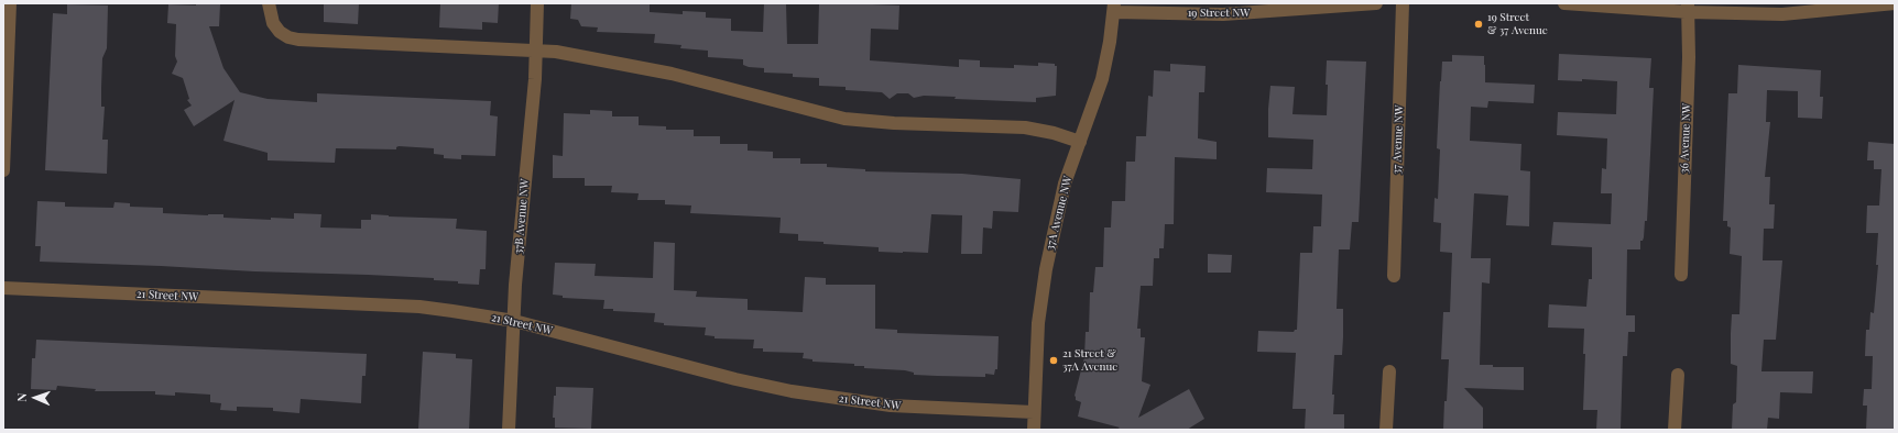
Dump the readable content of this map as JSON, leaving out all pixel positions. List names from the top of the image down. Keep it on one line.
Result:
{"streets":{"street":["19 Street NW","36 Avenue NW","37 Avenue NW","37A Avenue NW","37B Avenue NW","21 Street NW"]},"crossings":[["19 Street NW","37A Avenue NW"],["37A Avenue NW","21 Street NW"],["37B Avenue NW","21 Street NW"]],"places":["19 Street & 37 Avenue","21 Street & 37A Avenue"],"north":"left"}
